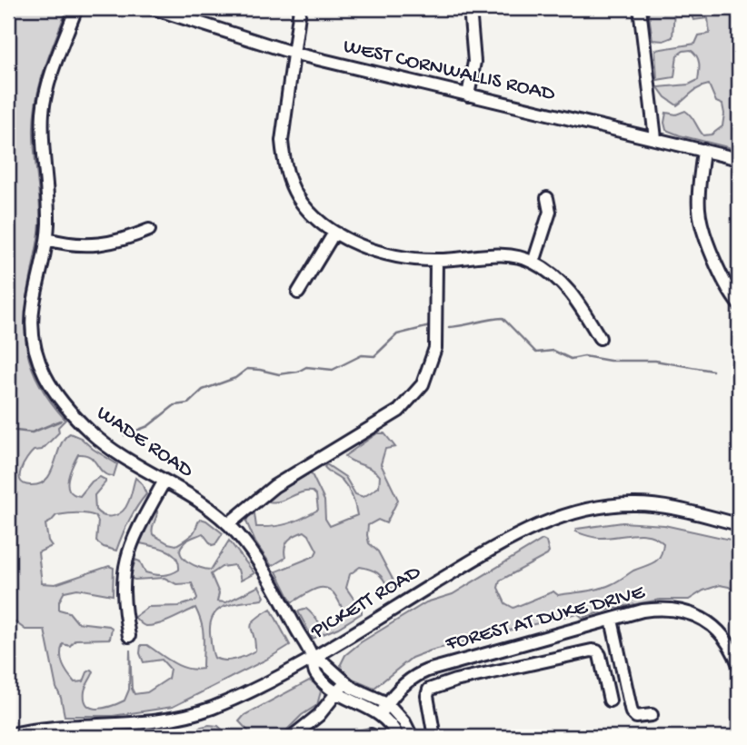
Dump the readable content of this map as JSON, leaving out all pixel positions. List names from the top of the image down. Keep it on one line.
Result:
{"streets":{"street":["WEST CORNWALLIS ROAD","WADE ROAD","PICKETT ROAD","FOREST AT DUKE DRIVE"]},"crossings":[["WADE ROAD","PICKETT ROAD"]]}
